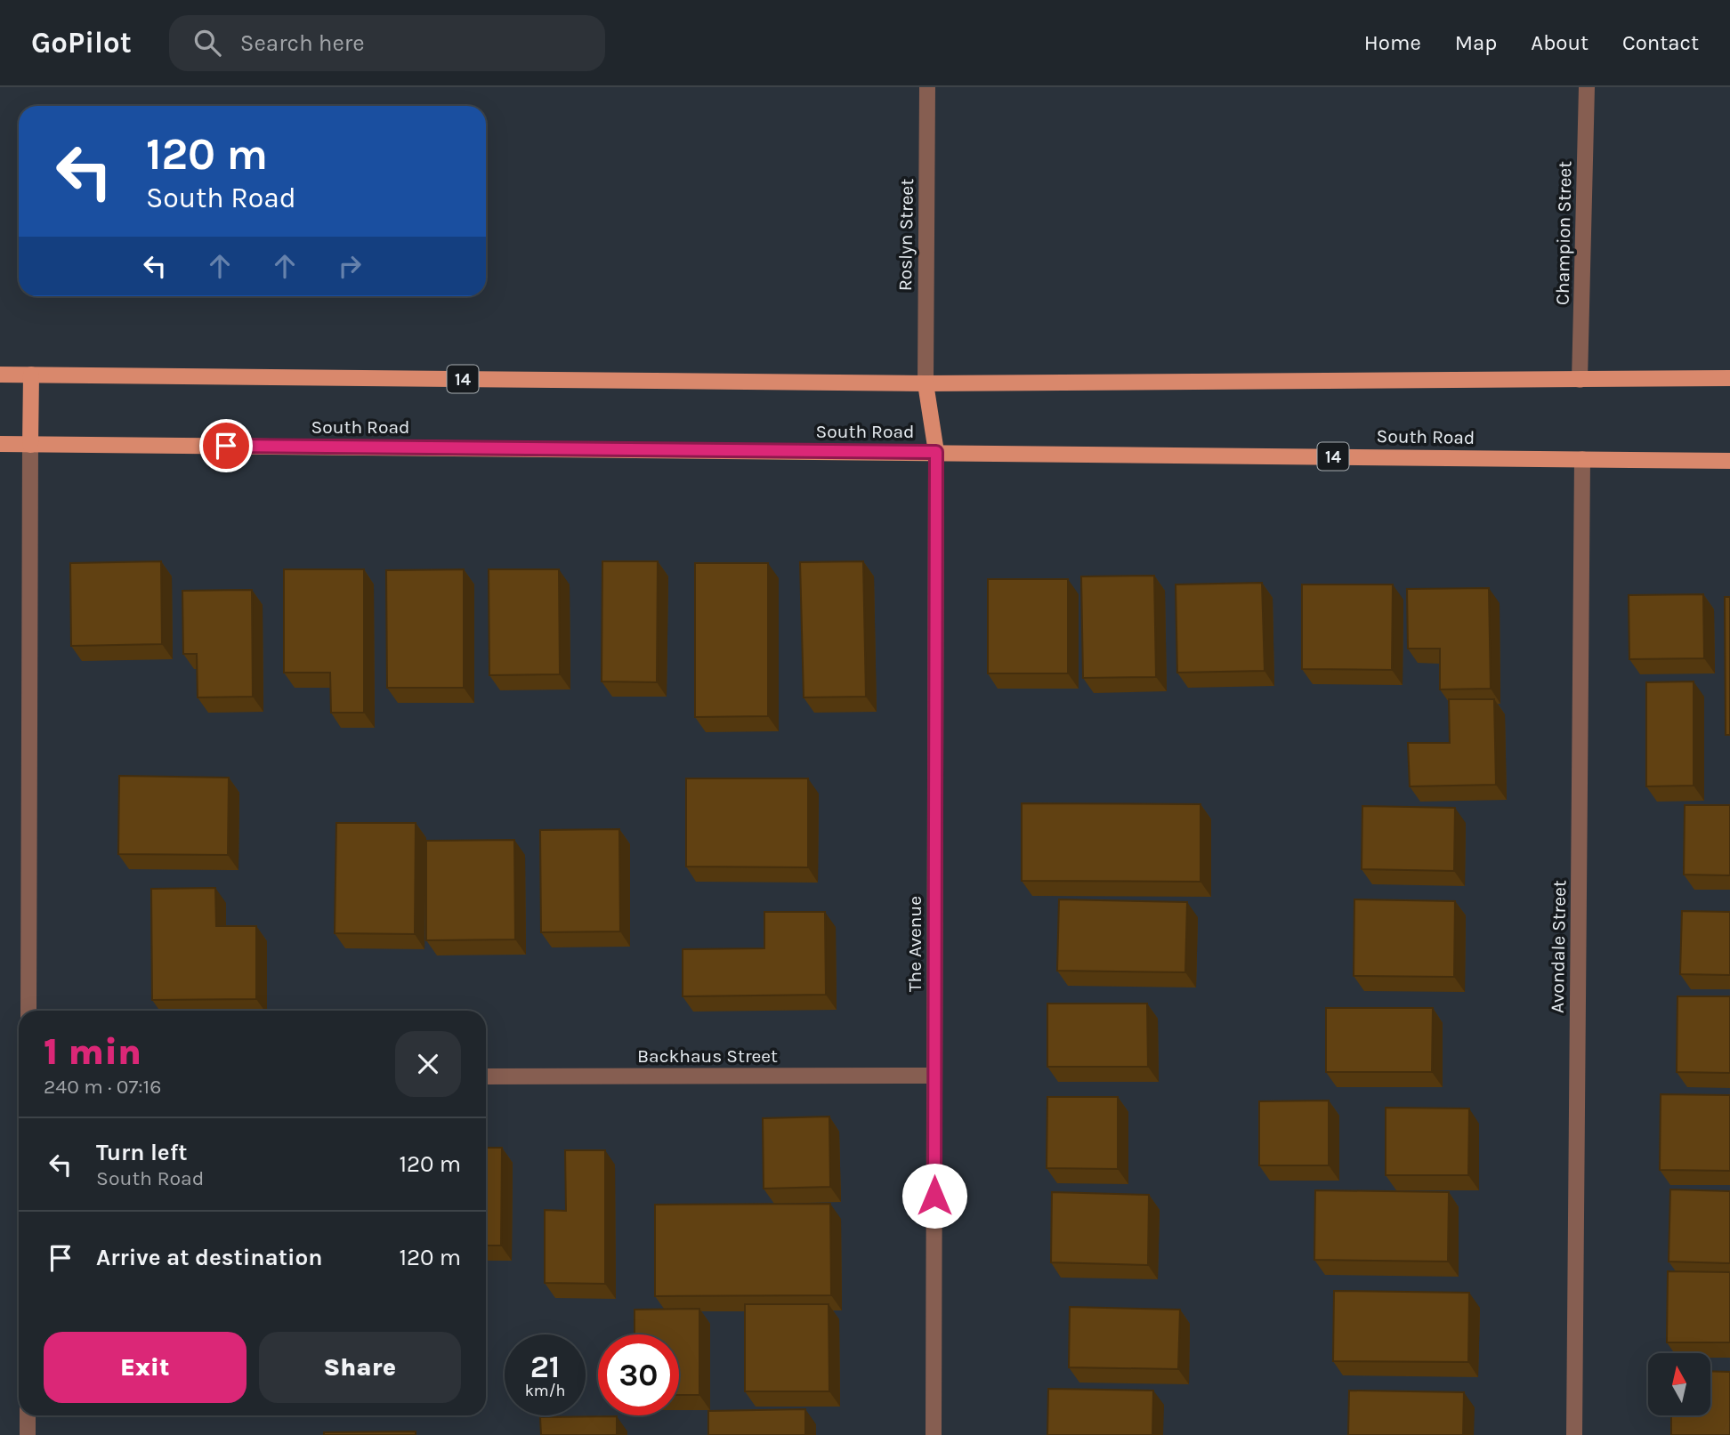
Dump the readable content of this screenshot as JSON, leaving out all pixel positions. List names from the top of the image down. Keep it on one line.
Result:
{"streets":{"main road":["14","South Road"],"street":["Champion Street","Roslyn Street","The Avenue","Avondale Street","Backhaus Street"]},"crossings":[["Champion Street","14"],["Roslyn Street","14"],["South Road","The Avenue"],["South Road","Avondale Street"],["The Avenue","Backhaus Street"]],"north":"top","page":{"header":"GoPilot","search":"Search here","nav":["Home","Map","About","Contact"],"turn":["120 m","South Road"],"heading":["1 min","240 m · 07:16"],"list":[{"name":"Turn left","note":"South Road","value":"120 m"},{"name":"Arrive at destination","value":"120 m"}],"buttons":["Exit","Share"],"speed":"21 km/h","limit":"30"}}
